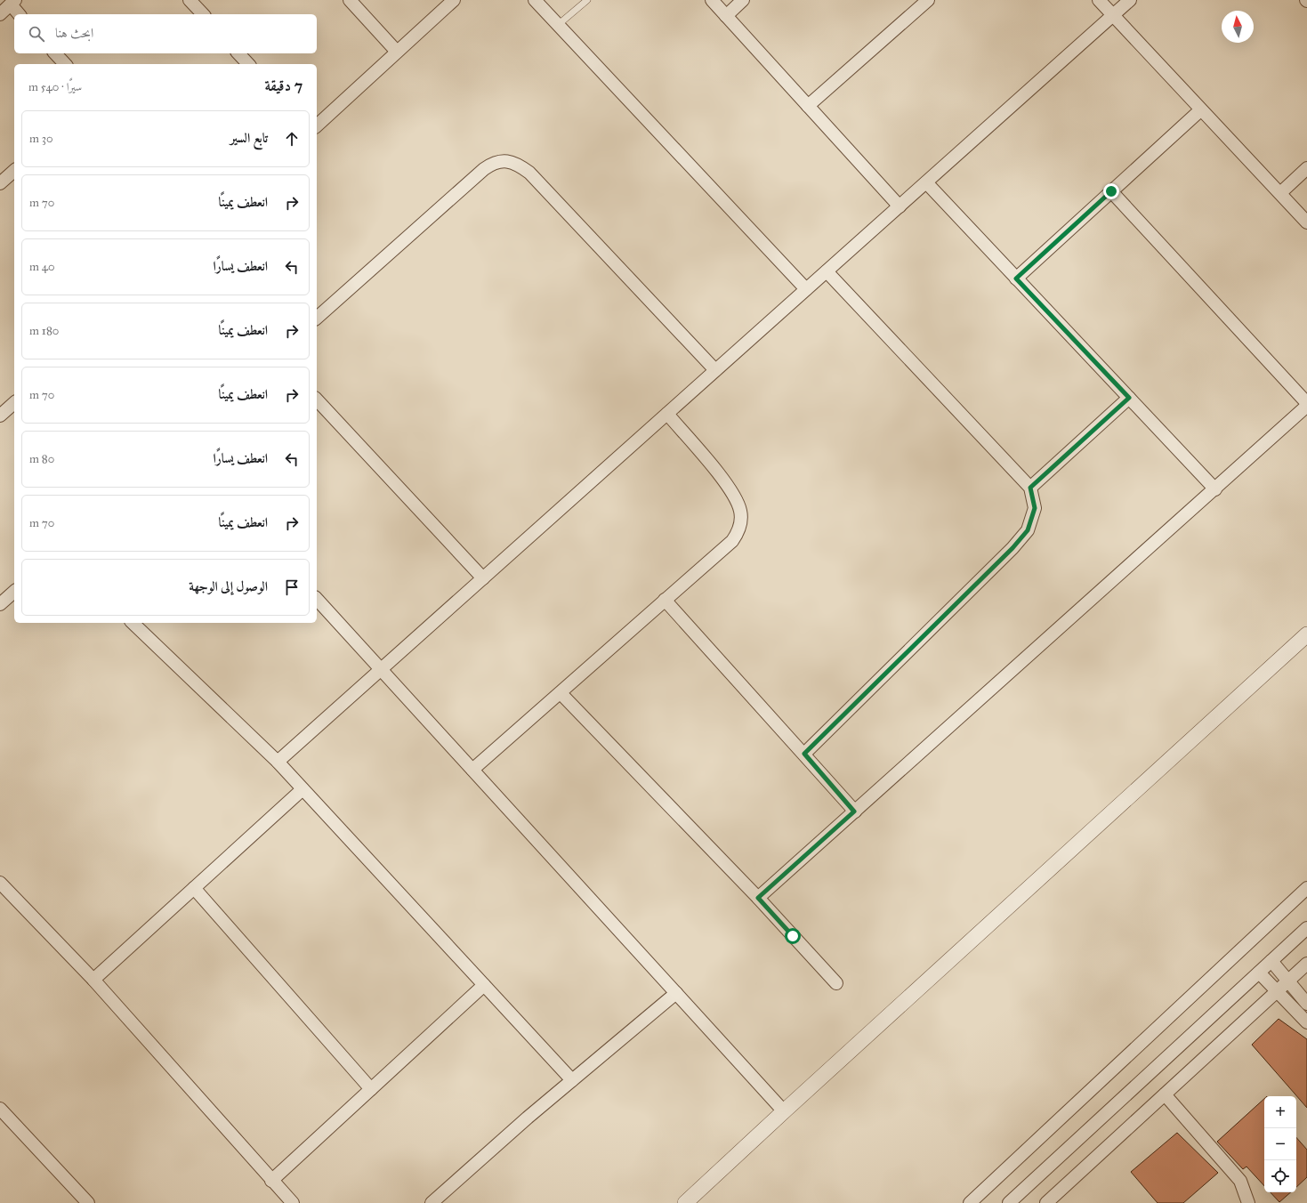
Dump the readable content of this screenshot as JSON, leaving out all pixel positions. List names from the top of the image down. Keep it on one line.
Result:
{"north":"top","page":{"search":"ابحث هنا","heading":["7 دقيقة","سيرًا · 540 m"],"list":[["تابع السير","30 m"],["انعطف يمينًا","70 m"],["انعطف يسارًا","40 m"],["انعطف يمينًا","180 m"],["انعطف يمينًا","70 m"],["انعطف يسارًا","80 m"],["انعطف يمينًا","70 m"],"الوصول إلى الوجهة"],"map_buttons":["+","−"]}}
